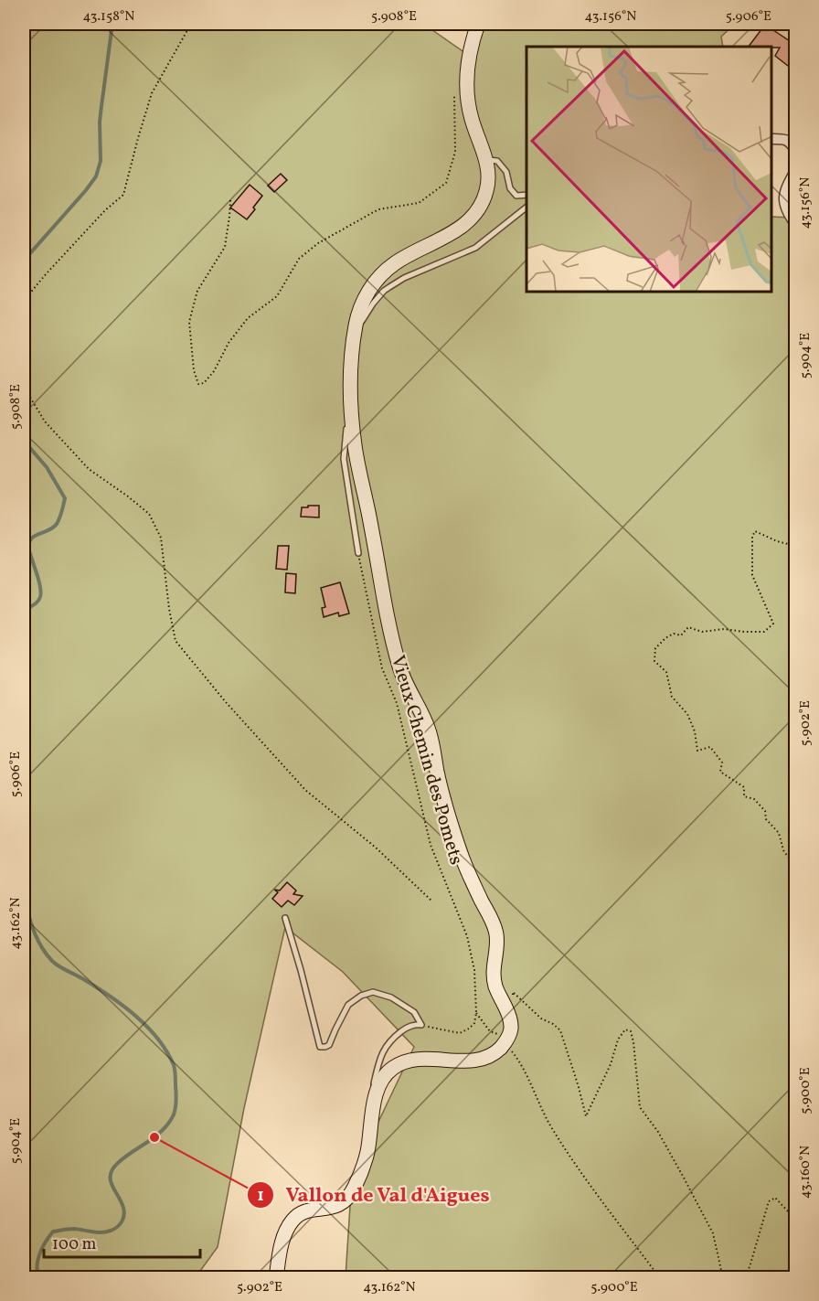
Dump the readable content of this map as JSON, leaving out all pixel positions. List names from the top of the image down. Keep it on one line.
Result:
{"streets":{"path":["Vieux Chemin des Pomets"]},"places":["Vallon de Val d'Aigues"],"scale_bar":"100 m","coordinates":["43.158°N","5.908°E","43.156°N","5.906°E","5.904°E","5.902°E","43.162°N","5.900°E","43.160°N"]}
